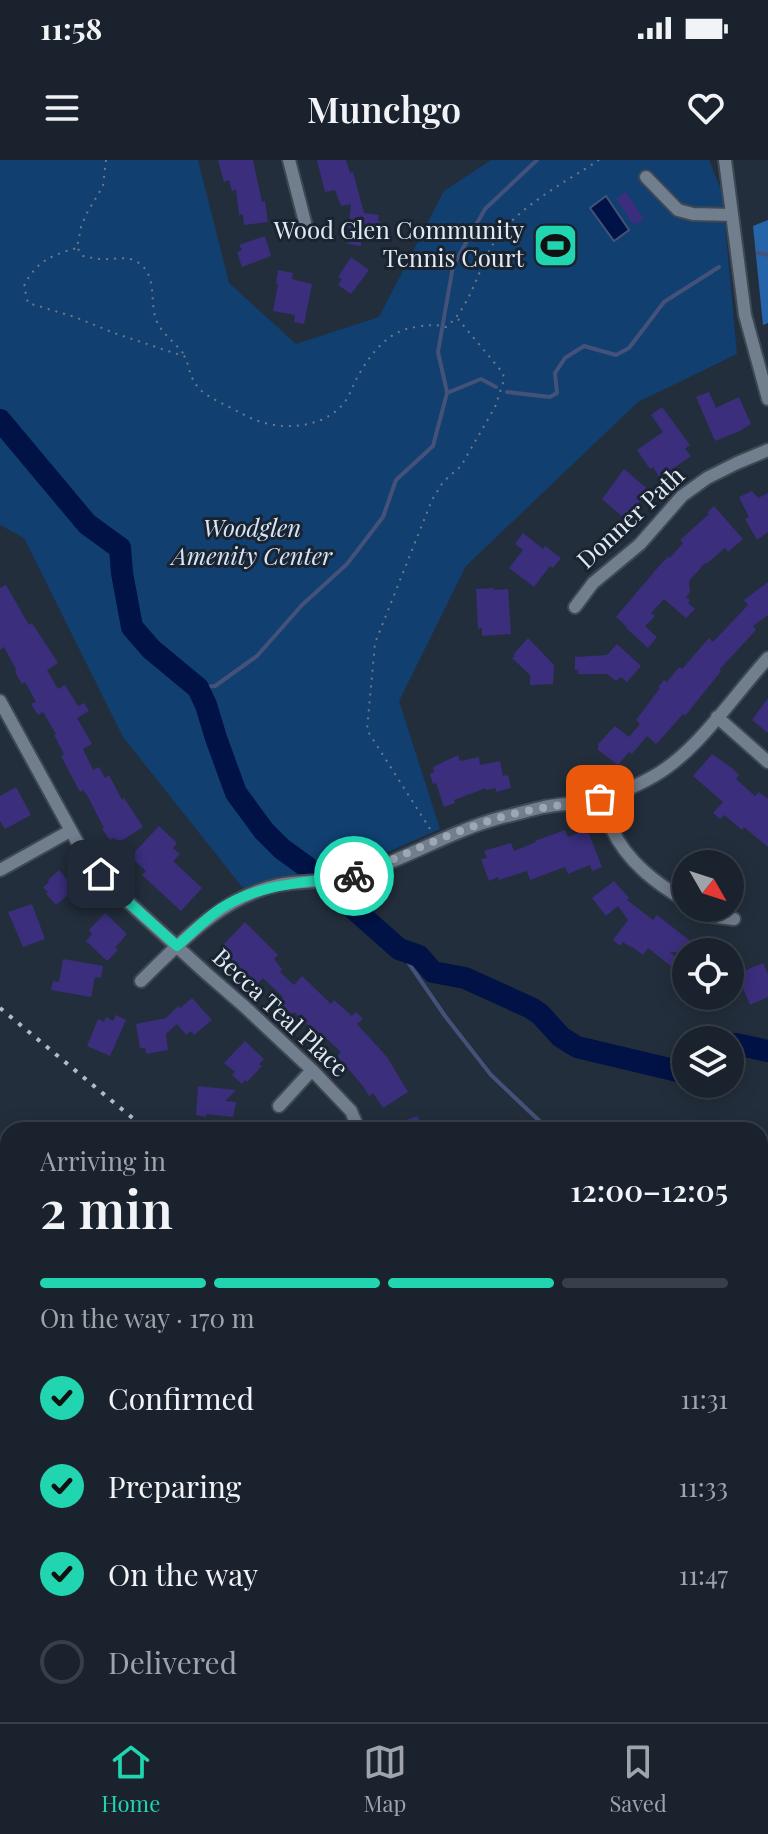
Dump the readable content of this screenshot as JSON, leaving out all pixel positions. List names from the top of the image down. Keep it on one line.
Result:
{"streets":{"street":["Donner Path","Becca Teal Place"]},"parks":["Woodglen Amenity Center"],"places":{"sports":["Wood Glen Community Tennis Court"]},"north":"bottom right","page":{"status":"11:58","header":"Munchgo","heading":["2 min","Arriving in","12:00–12:05"],"bar":"On the way · 170 m","list":[["Confirmed","11:31"],["Preparing","11:33"],["On the way","11:47"],"Delivered"],"tabs":["Home","Map","Saved"]}}
